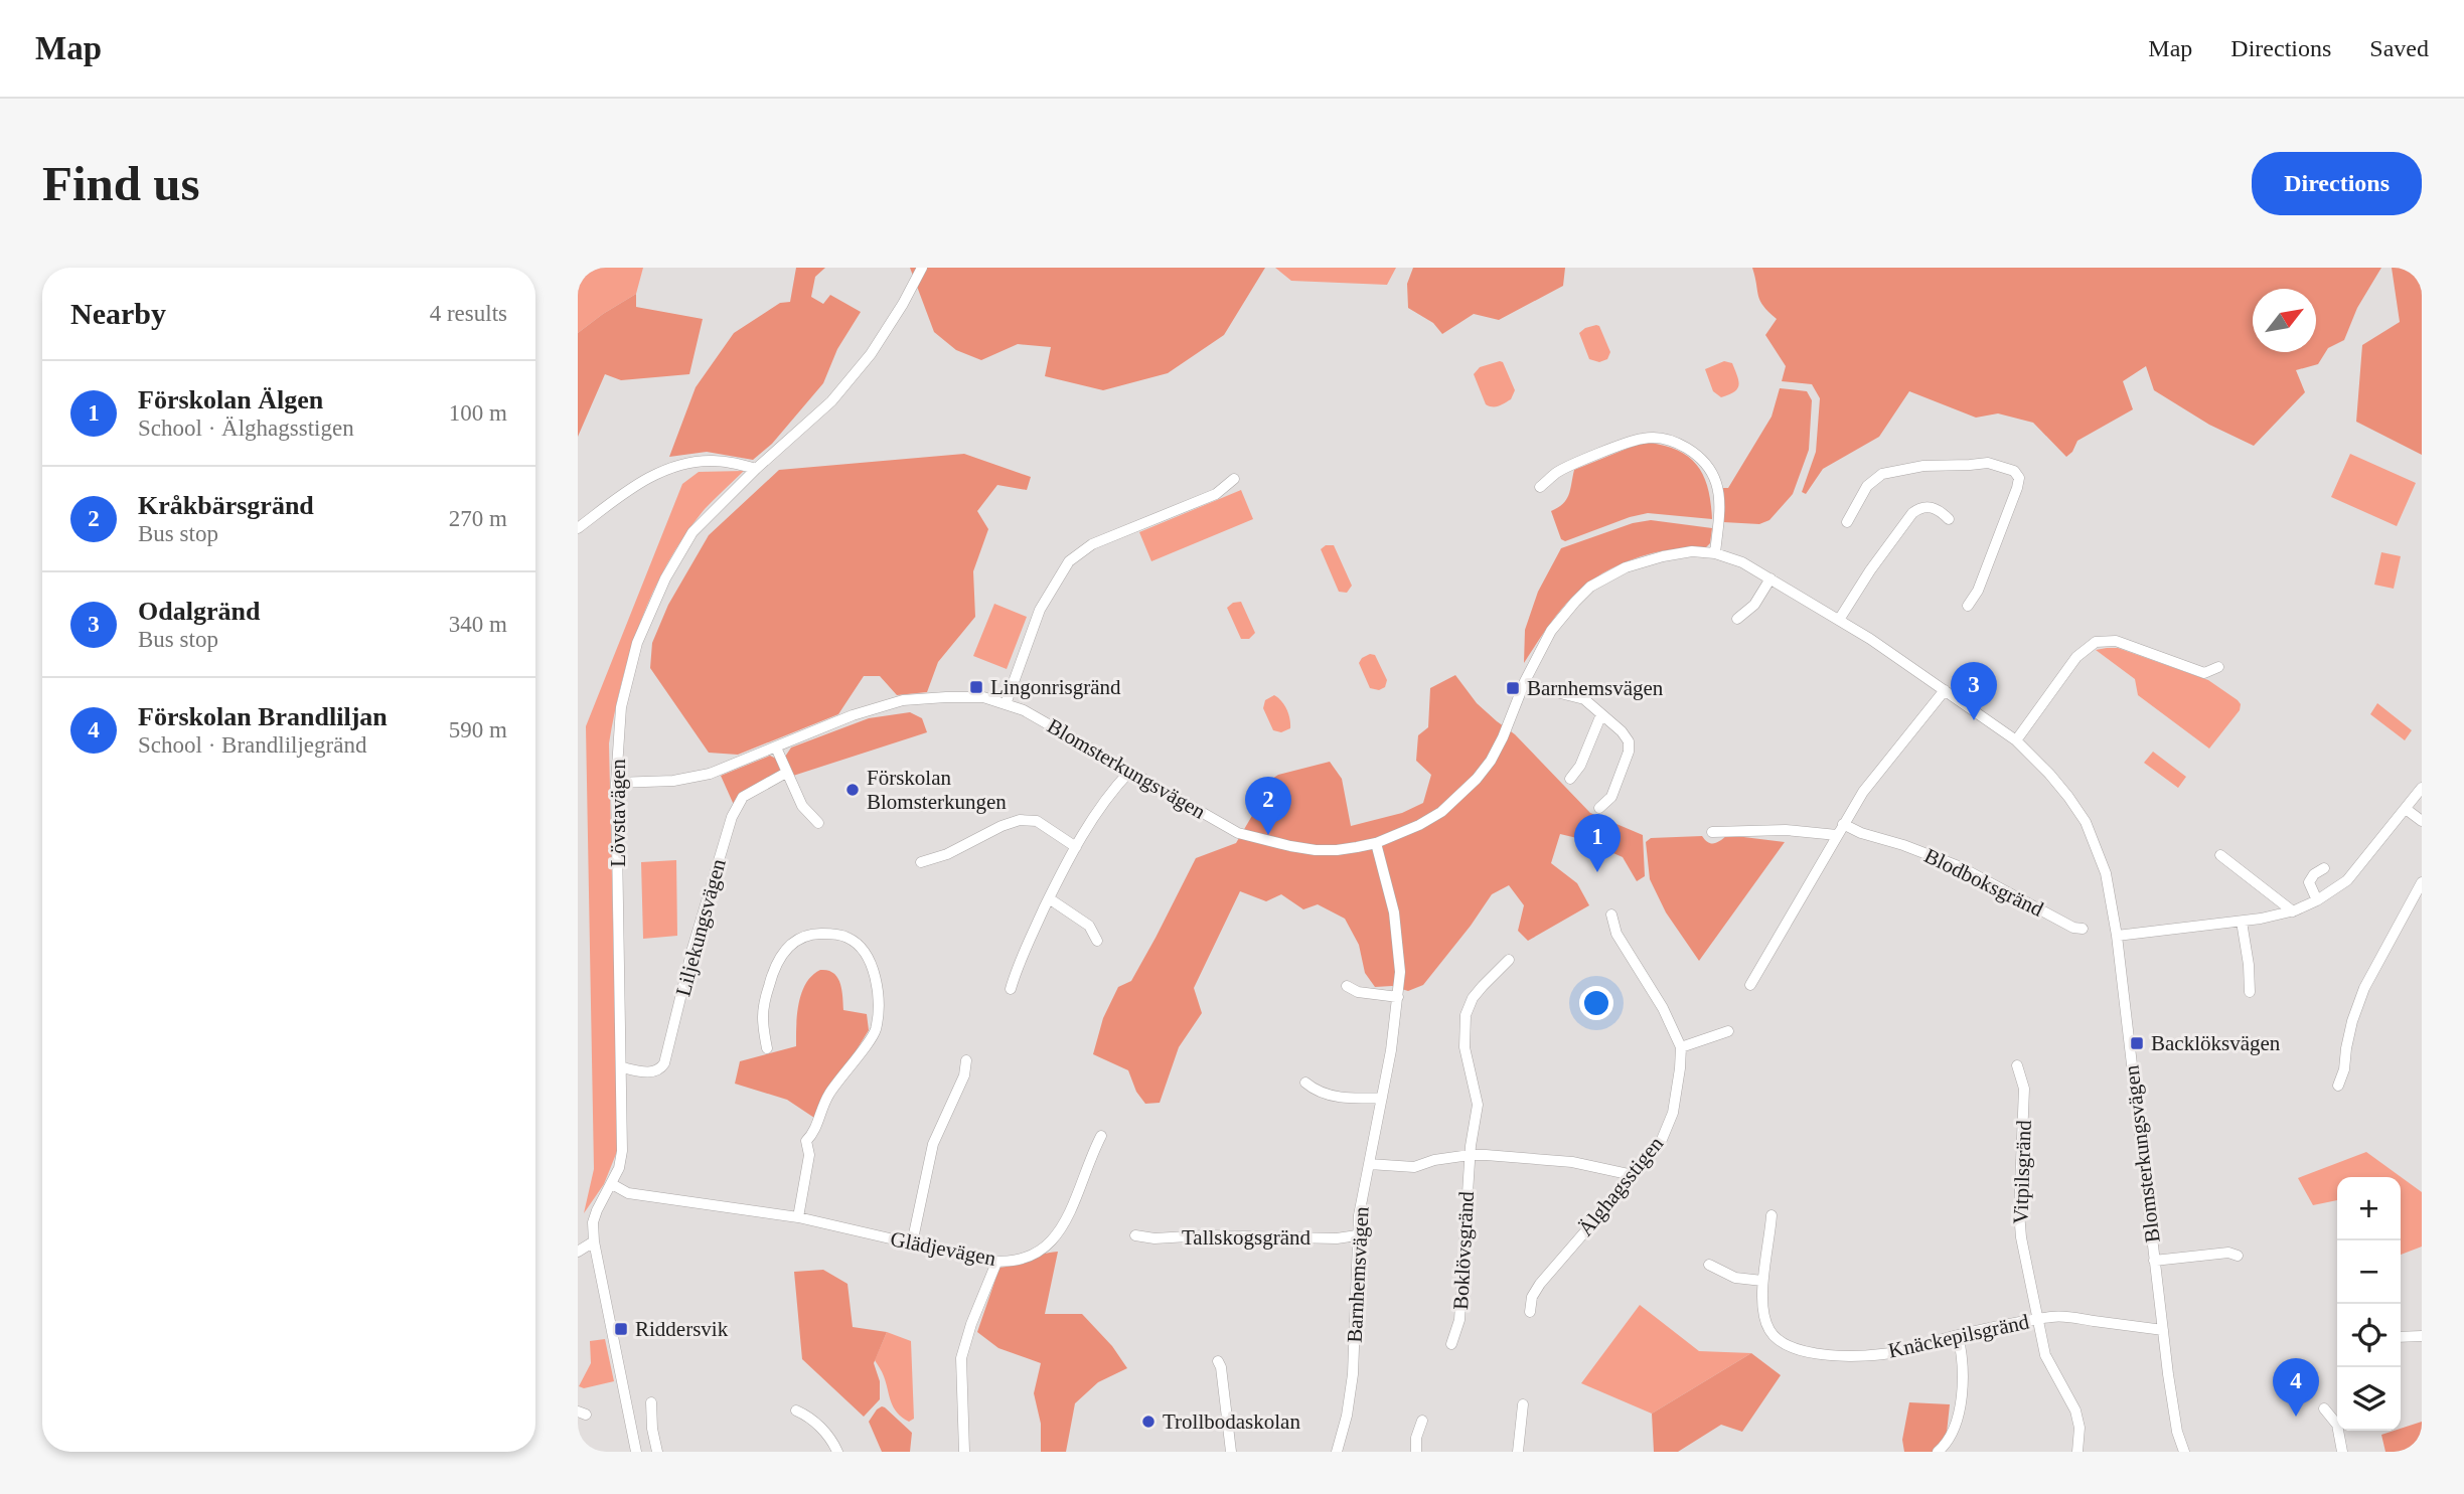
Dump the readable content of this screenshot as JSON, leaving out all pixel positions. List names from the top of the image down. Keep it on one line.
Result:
{"streets":{"street":["Blomsterkungsvägen","Lövstavägen","Blodboksgränd","Liljekungsvägen","Vitpilsgränd","Älghagsstigen","Tallskogsgränd","Glädjevägen","Boklövsgränd","Barnhemsvägen","Knäckepilsgränd"]},"crossings":[["Blomsterkungsvägen","Lövstavägen"],["Blomsterkungsvägen","Barnhemsvägen"],["Blomsterkungsvägen","Knäckepilsgränd"],["Lövstavägen","Liljekungsvägen"],["Lövstavägen","Glädjevägen"],["Vitpilsgränd","Knäckepilsgränd"],["Tallskogsgränd","Barnhemsvägen"]],"places":{"transit":["Lingonrisgränd","Barnhemsvägen","Backlöksvägen","Riddersvik"],"other":["Förskolan Blomsterkungen","Trollbodaskolan"]},"north":"top right","page":{"header":"Map","nav":["Map","Directions","Saved"],"buttons":"Directions","title":"Find us","heading":["Nearby","4 results"],"list":[{"mark":"1","name":"Förskolan Älgen","note":"School · Älghagsstigen","value":"100 m"},{"mark":"2","name":"Kråkbärsgränd","note":"Bus stop","value":"270 m"},{"mark":"3","name":"Odalgränd","note":"Bus stop","value":"340 m"},{"mark":"4","name":"Förskolan Brandliljan","note":"School · Brandliljegränd","value":"590 m"}],"pins":["3","2","1","4"],"map_buttons":["+","−"]}}
